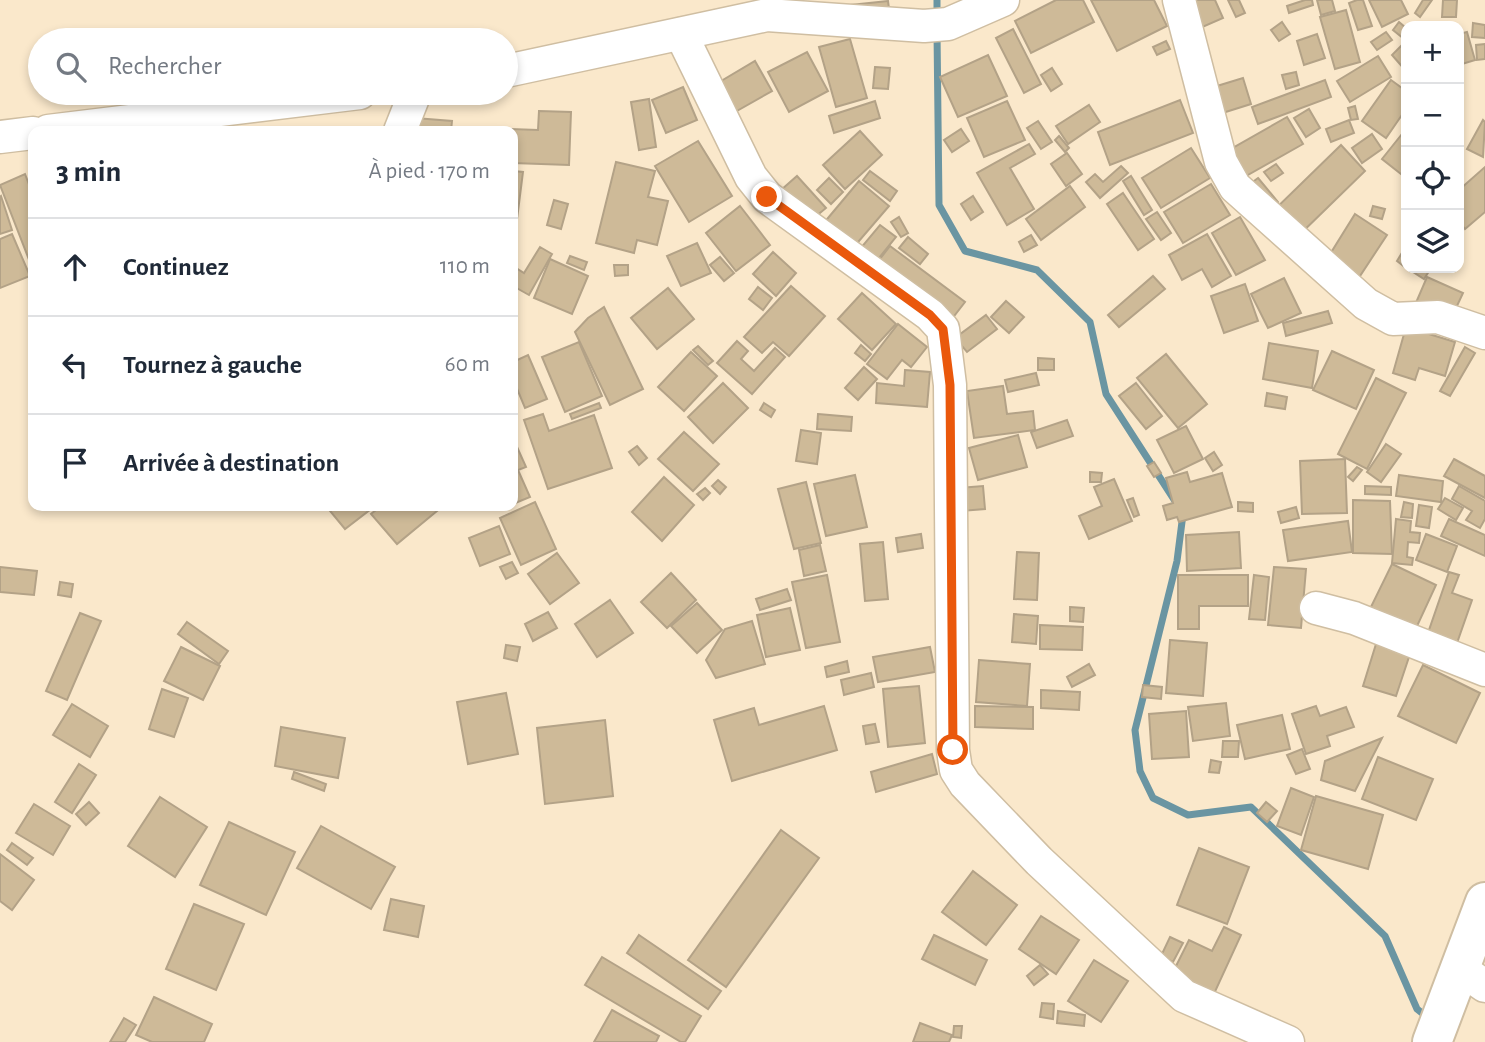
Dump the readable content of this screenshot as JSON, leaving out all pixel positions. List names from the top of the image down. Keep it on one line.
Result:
{"page":{"map_buttons":["+","−"],"search":"Rechercher","heading":["3 min","À pied · 170 m"],"list":[["Continuez","110 m"],["Tournez à gauche","60 m"],"Arrivée à destination"]}}
